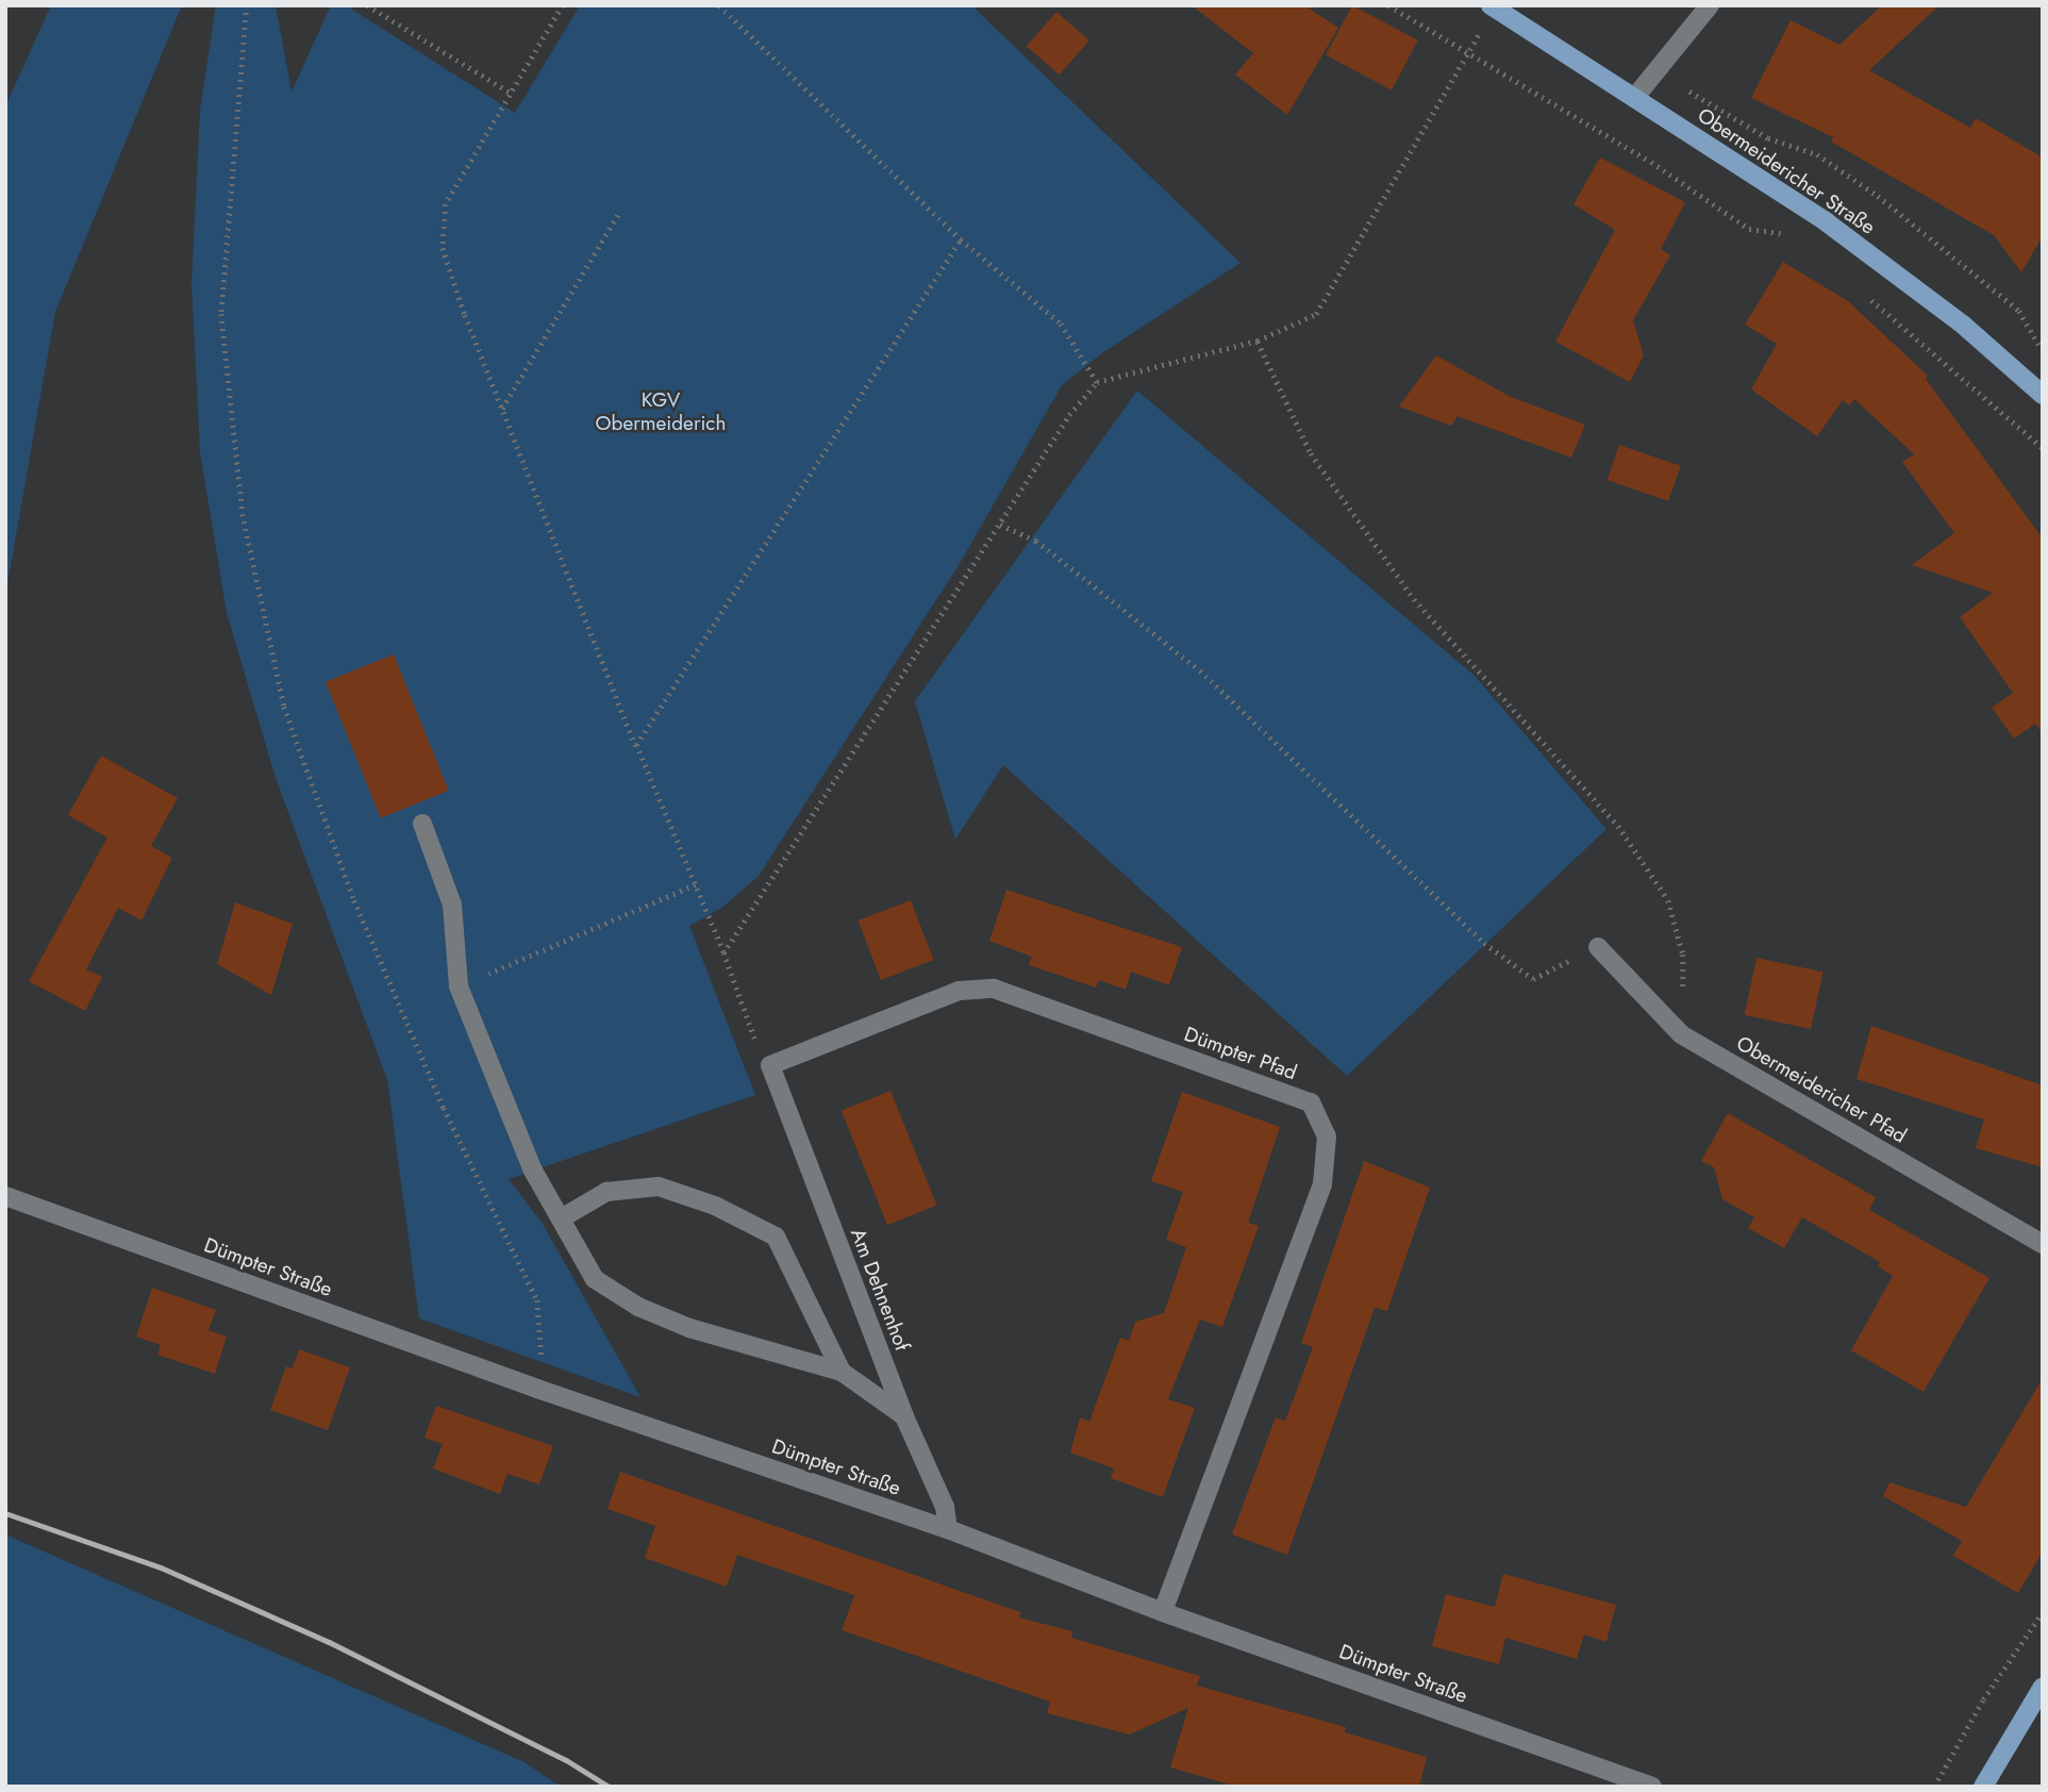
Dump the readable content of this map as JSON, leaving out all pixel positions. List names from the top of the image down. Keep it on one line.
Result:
{"streets":{"main road":["Obermeidericher Straße"],"street":["Dümpter Pfad","Obermeidericher Pfad","Dümpter Straße","Am Dehnenhof"]},"crossings":[["Dümpter Pfad","Dümpter Straße"],["Dümpter Pfad","Am Dehnenhof"],["Dümpter Straße","Am Dehnenhof"]],"parks":["KGV Obermeiderich"]}
